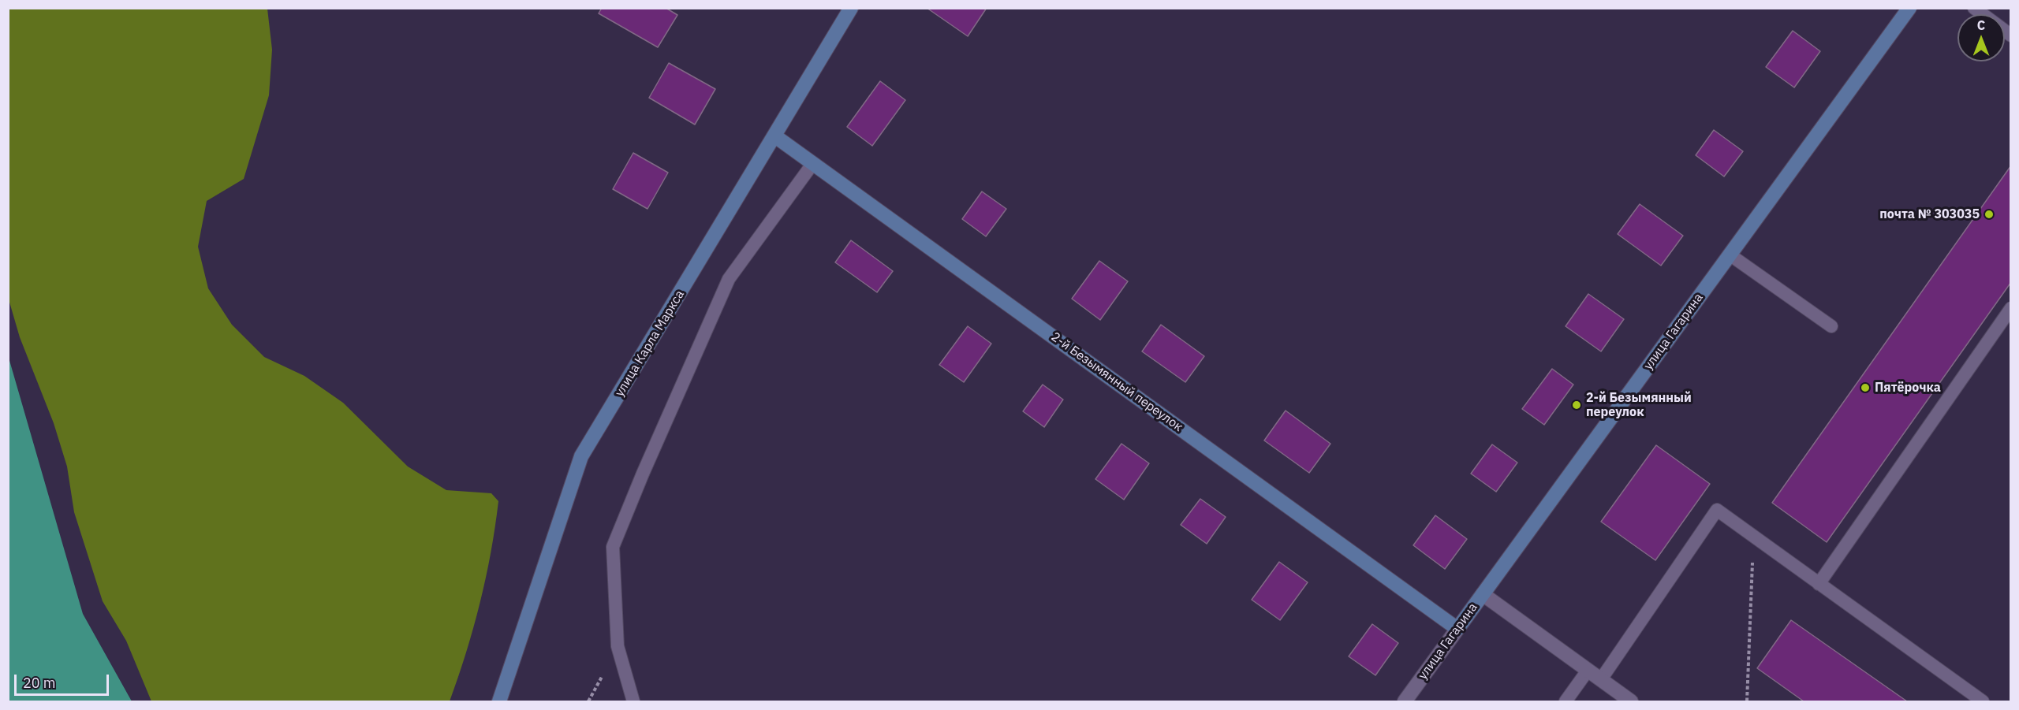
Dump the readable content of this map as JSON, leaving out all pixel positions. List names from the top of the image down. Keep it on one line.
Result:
{"streets":{"main road":["улица Гагарина","улица Карла Маркса","2-й Безымянный переулок"]},"crossings":[["улица Гагарина","2-й Безымянный переулок"],["улица Карла Маркса","2-й Безымянный переулок"]],"places":["почта № 303035","Пятёрочка","2-й Безымянный переулок"],"scale_bar":"20 m","north":"top"}
